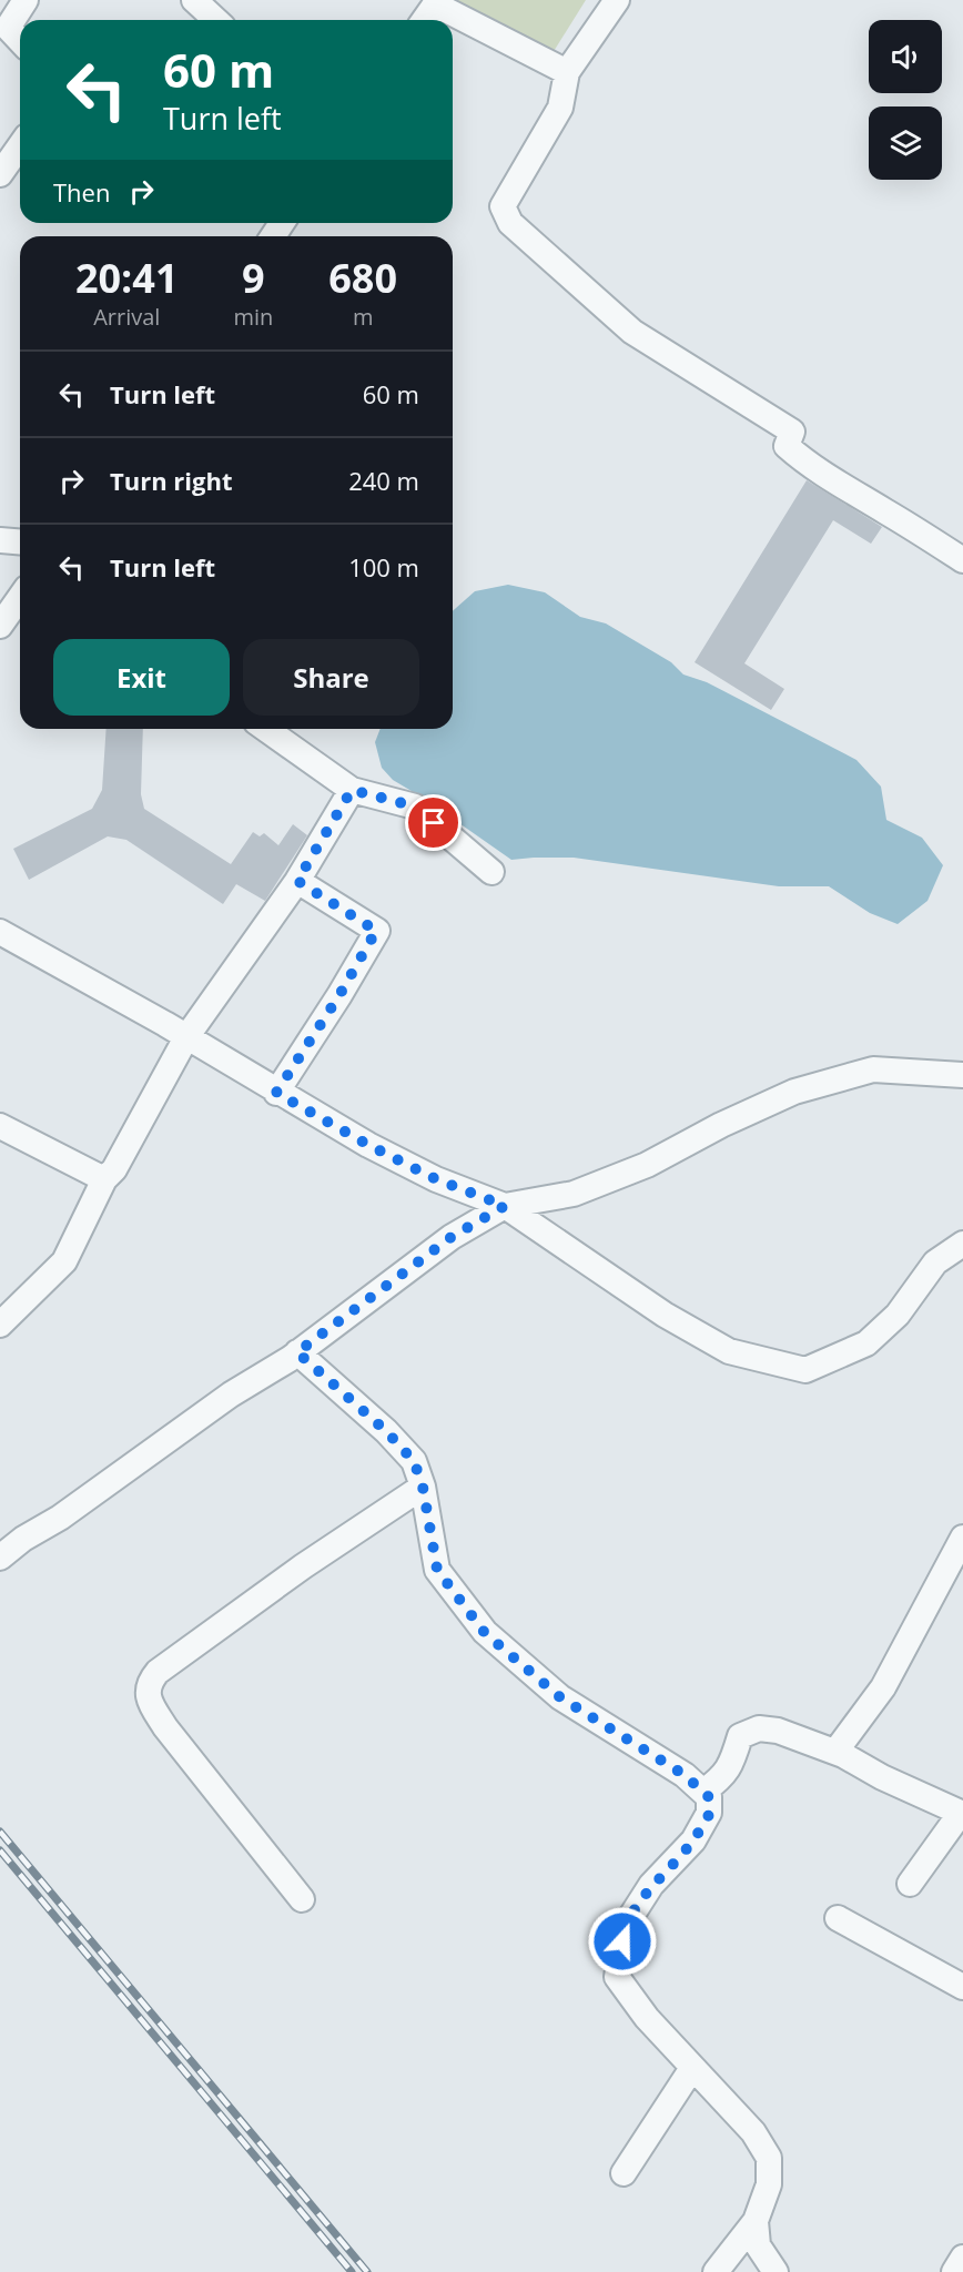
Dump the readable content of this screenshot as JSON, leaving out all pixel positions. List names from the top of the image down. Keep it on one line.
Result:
{"page":{"turn":["60 m","Turn left"],"then":"Then","eta":["20:41","Arrival","9","min","680","m"],"list":[{"name":"Turn left","value":"60 m"},{"name":"Turn right","value":"240 m"},{"name":"Turn left","value":"100 m"}],"buttons":["Exit","Share"]}}
